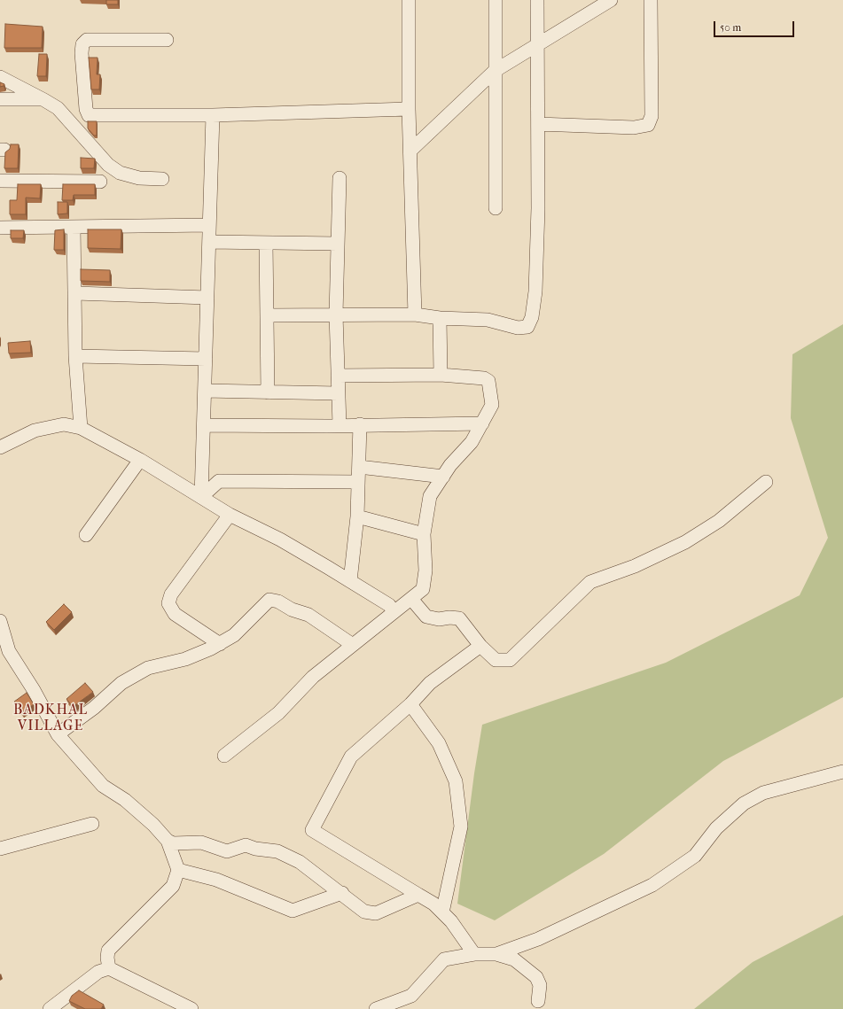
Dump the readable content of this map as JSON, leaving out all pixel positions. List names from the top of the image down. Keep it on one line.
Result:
{"districts":["BADKHAL VILLAGE"],"scale_bar":"50 m"}
